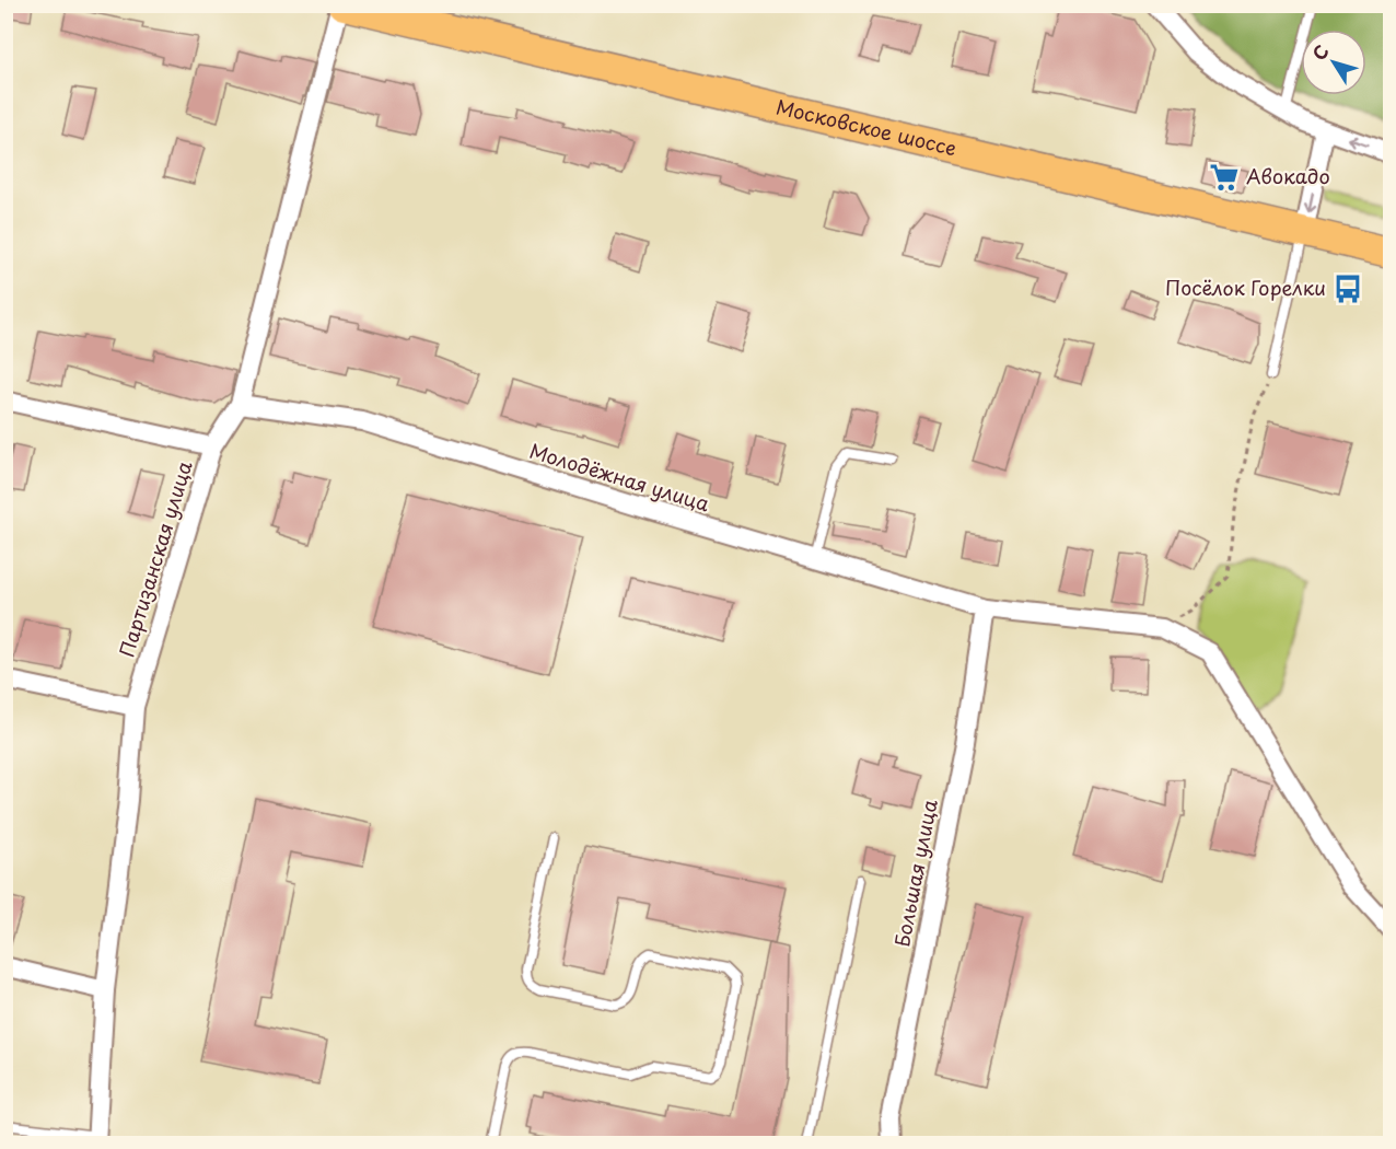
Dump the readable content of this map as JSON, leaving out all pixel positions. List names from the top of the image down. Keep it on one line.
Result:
{"streets":{"main road":["Московское шоссе"],"street":["Молодёжная улица","Партизанская улица","Большая улица"]},"crossings":[["Московское шоссе","Партизанская улица"],["Молодёжная улица","Партизанская улица"],["Молодёжная улица","Большая улица"]],"places":{"supermarket":["Авокадо"],"bus stop":["Посёлок Горелки"]},"north":"top left"}
